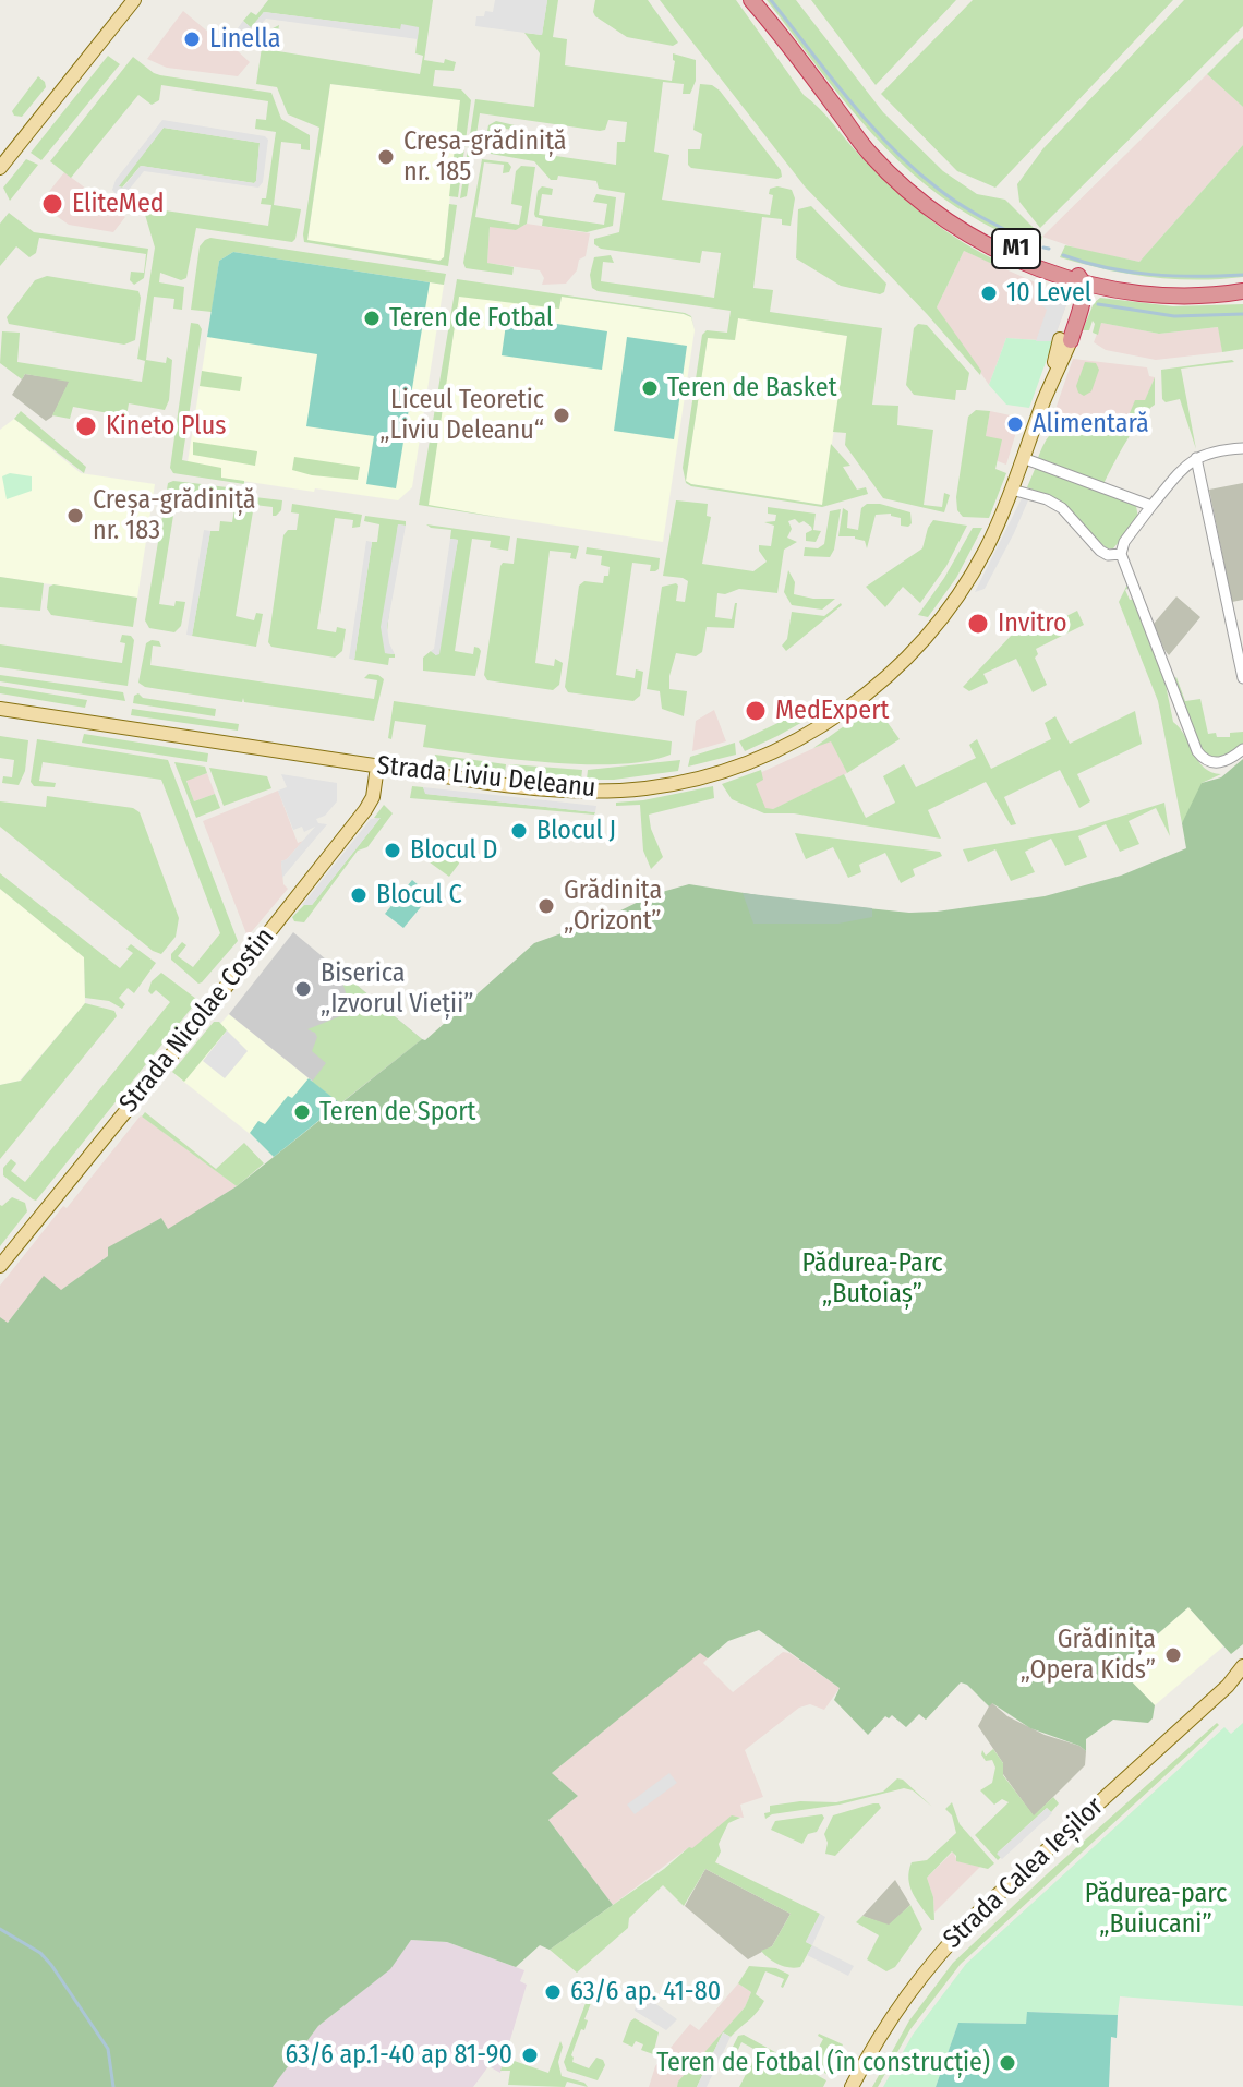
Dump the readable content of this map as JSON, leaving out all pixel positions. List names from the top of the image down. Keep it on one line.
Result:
{"streets":{"highway":["M1"],"main road":["Strada Liviu Deleanu","Strada Nicolae Costin","Strada Calea Ieșilor"]},"crossings":[["M1","Strada Liviu Deleanu"],["Strada Liviu Deleanu","Strada Nicolae Costin"]],"parks":["Pădurea-Parc „Butoiaș”","Pădurea-parc „Buiucani”"],"places":["Linella","Creșa-grădiniță nr. 185","EliteMed","10 Level","Teren de Fotbal","Teren de Basket","Liceul Teoretic „Liviu Deleanu“","Alimentară","Kineto Plus","Creșa-grădiniță nr. 183","Invitro","MedExpert","Blocul J","Blocul D","Blocul C","Grădinița „Orizont”","Biserica „Izvorul Vieții”","Teren de Sport","Grădinița „Opera Kids”","63/6 ap. 41-80","63/6 ap.1-40 ap 81-90","Teren de Fotbal (în construcție)"]}
